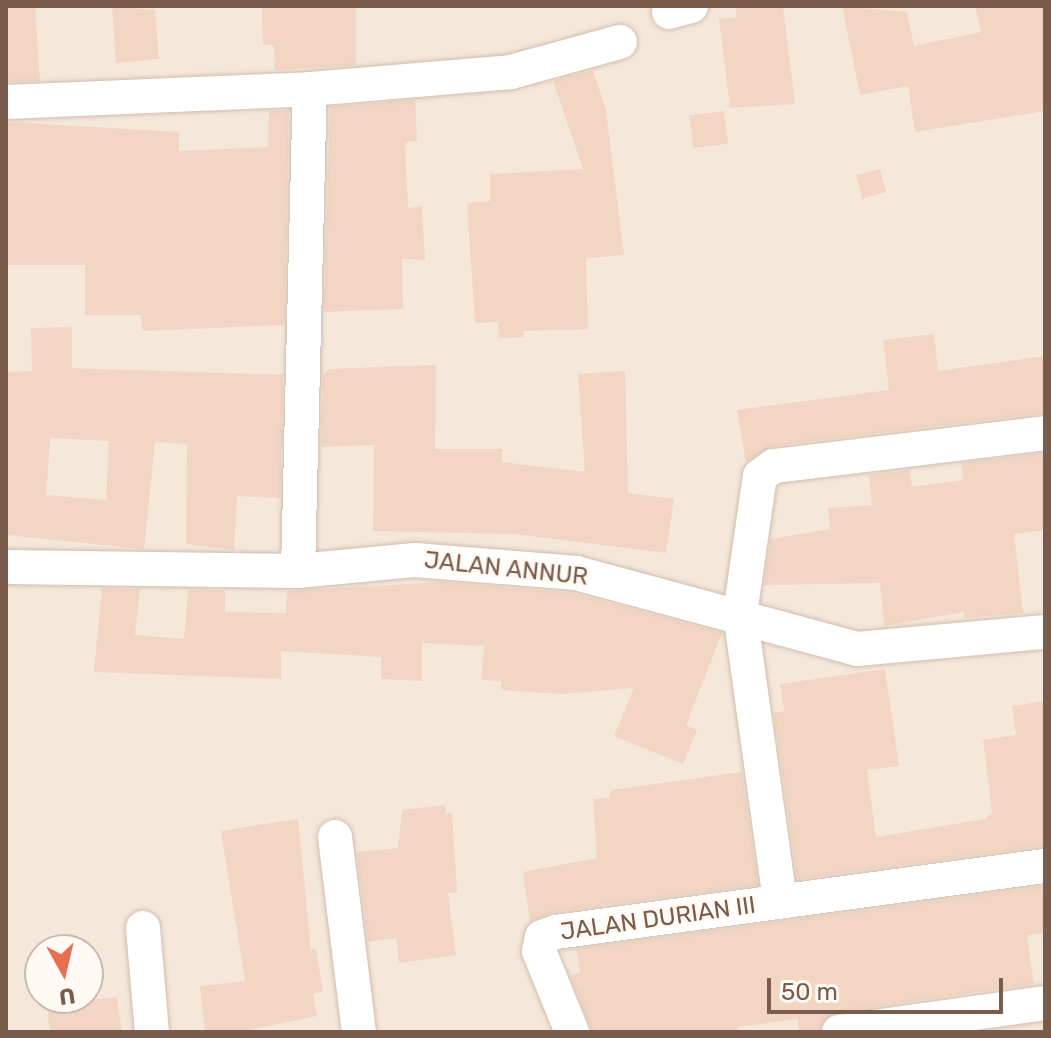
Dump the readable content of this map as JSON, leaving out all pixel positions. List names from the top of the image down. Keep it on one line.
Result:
{"streets":{"street":["JALAN ANNUR","JALAN DURIAN III"]},"scale_bar":"50 m","north":"bottom"}
